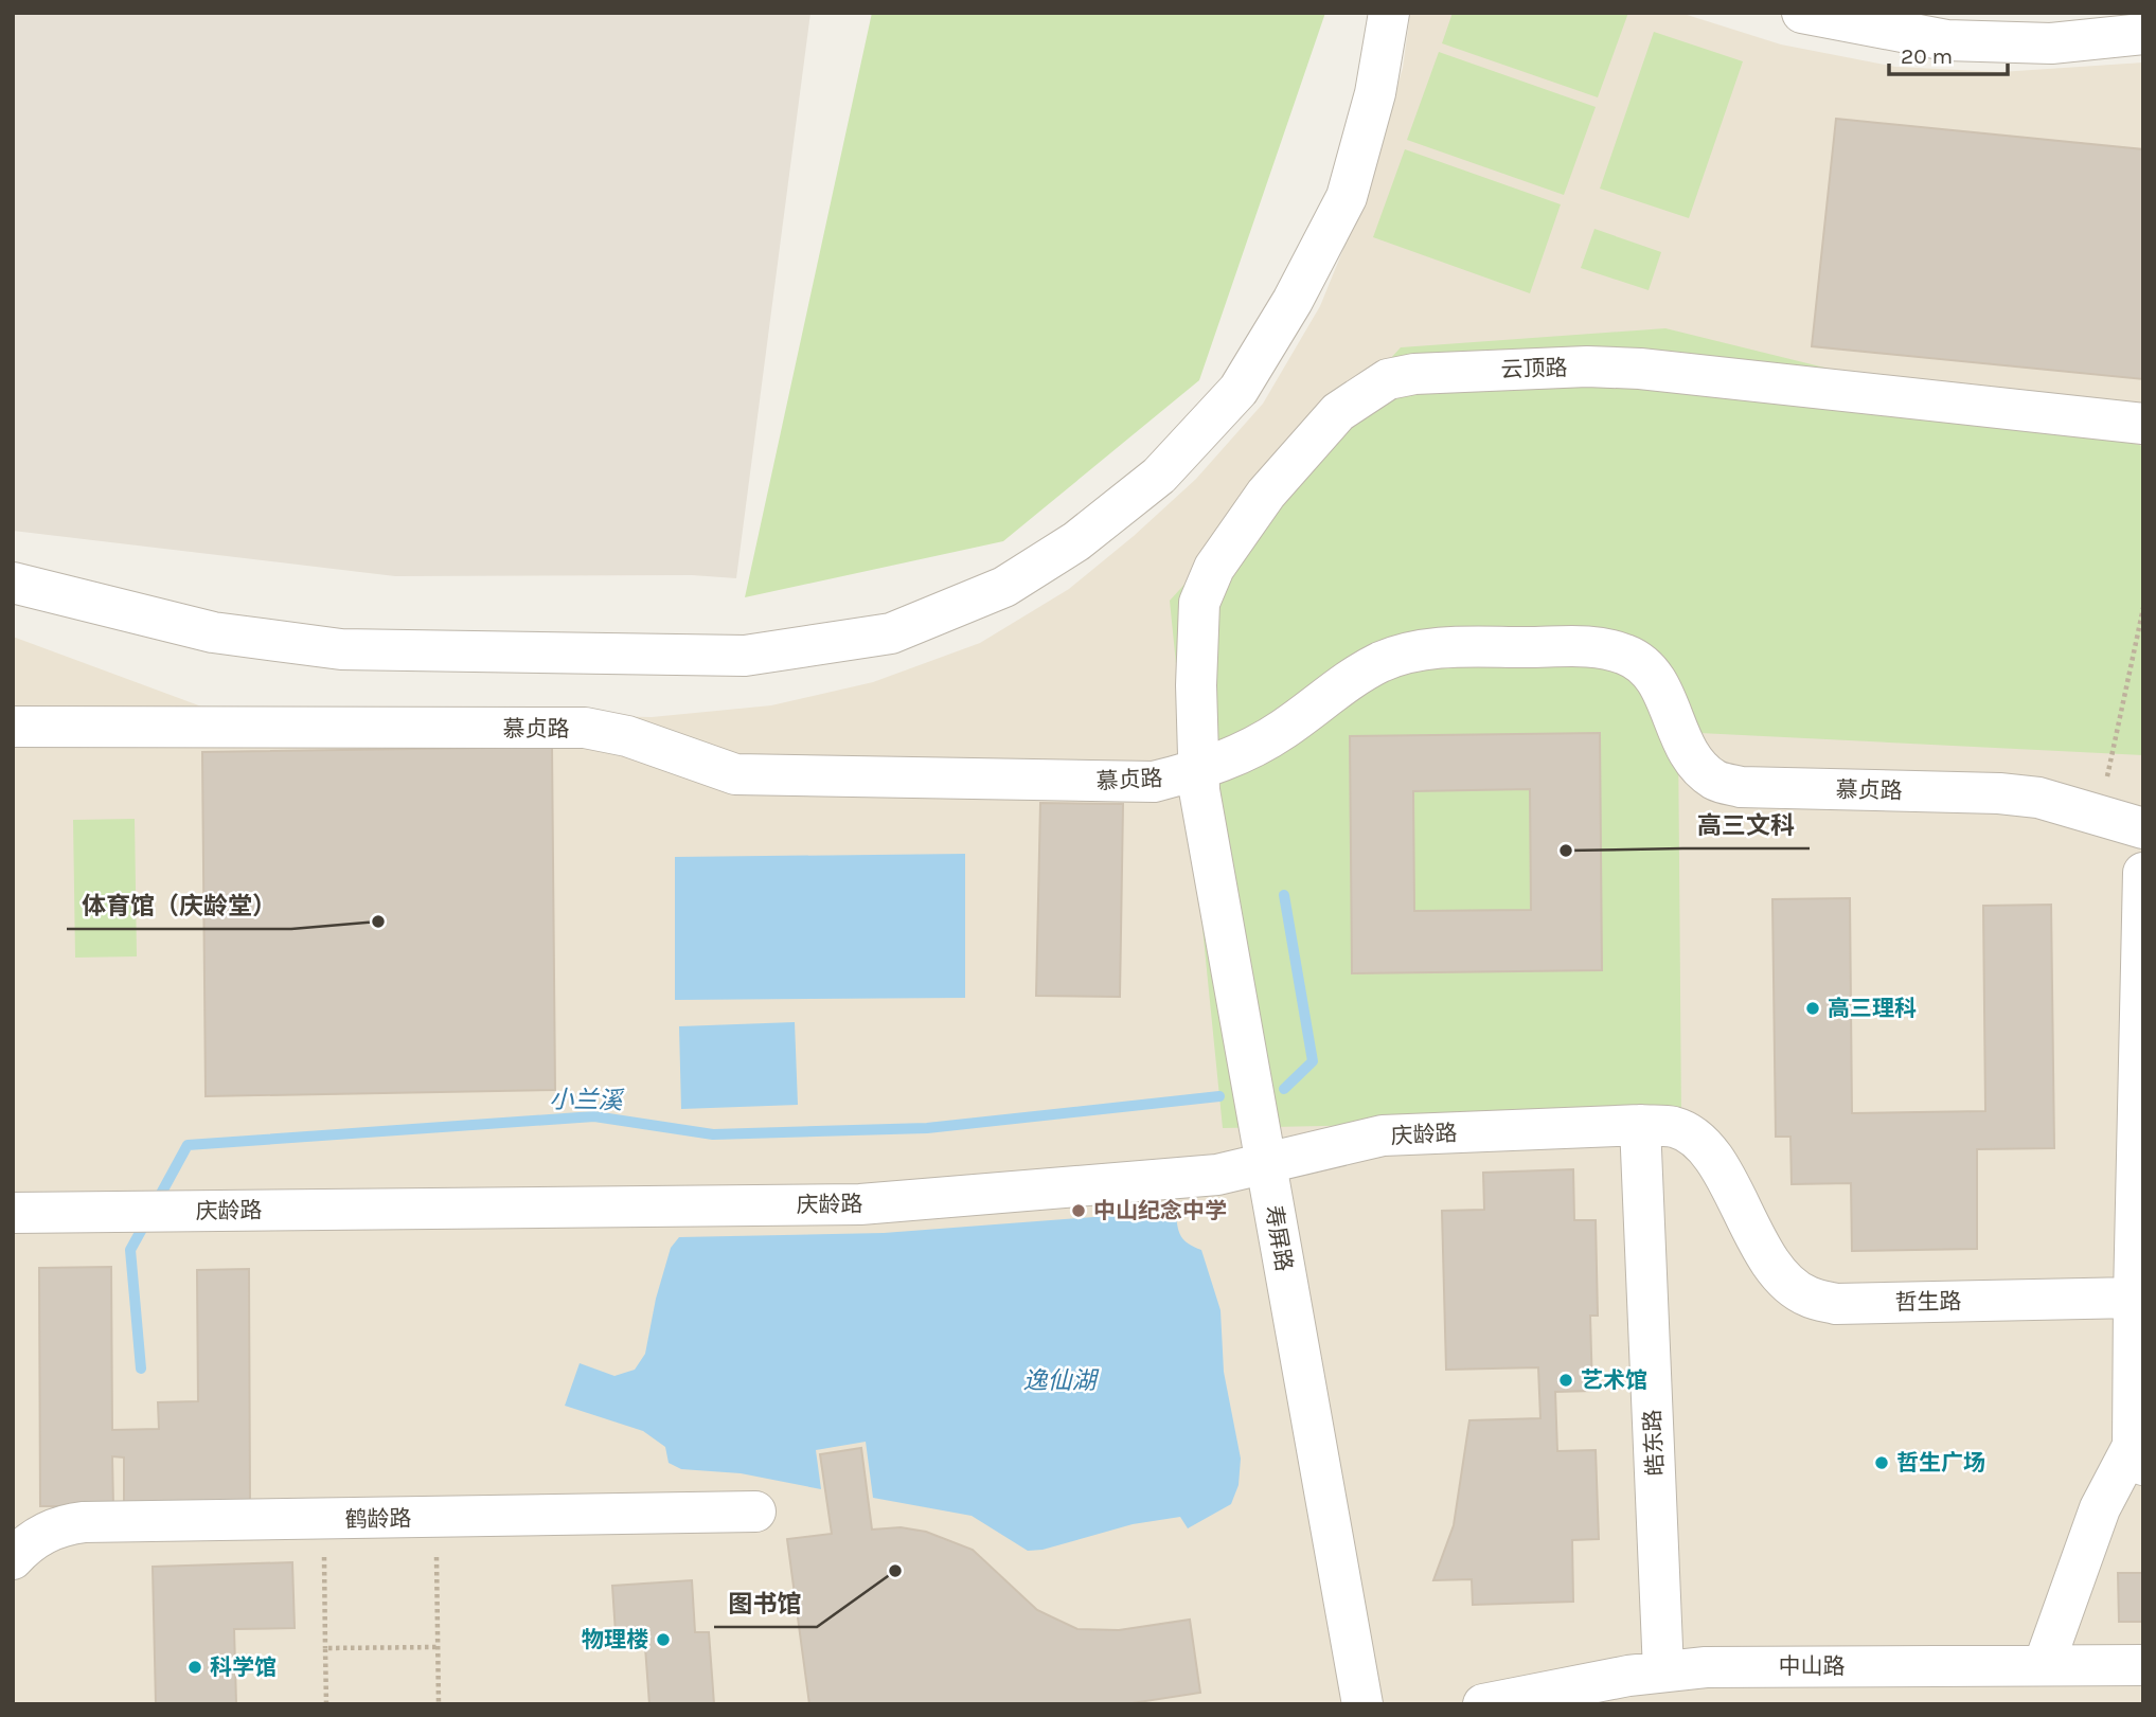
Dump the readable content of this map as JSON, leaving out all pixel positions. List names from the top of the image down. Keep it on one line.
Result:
{"streets":{"street":["云顶路","慕贞路","庆龄路","寿屏路","哲生路","皓东路","鹤龄路","中山路"]},"crossings":[["云顶路","慕贞路"],["云顶路","寿屏路"],["慕贞路","寿屏路"],["庆龄路","寿屏路"],["庆龄路","哲生路"],["庆龄路","皓东路"],["哲生路","皓东路"],["皓东路","中山路"]],"water":["小兰溪","逸仙湖"],"places":["高三文科","体育馆（庆龄堂）","高三理科","中山纪念中学","艺术馆","哲生广场","图书馆","物理楼","科学馆"],"scale_bar":"20 m"}
